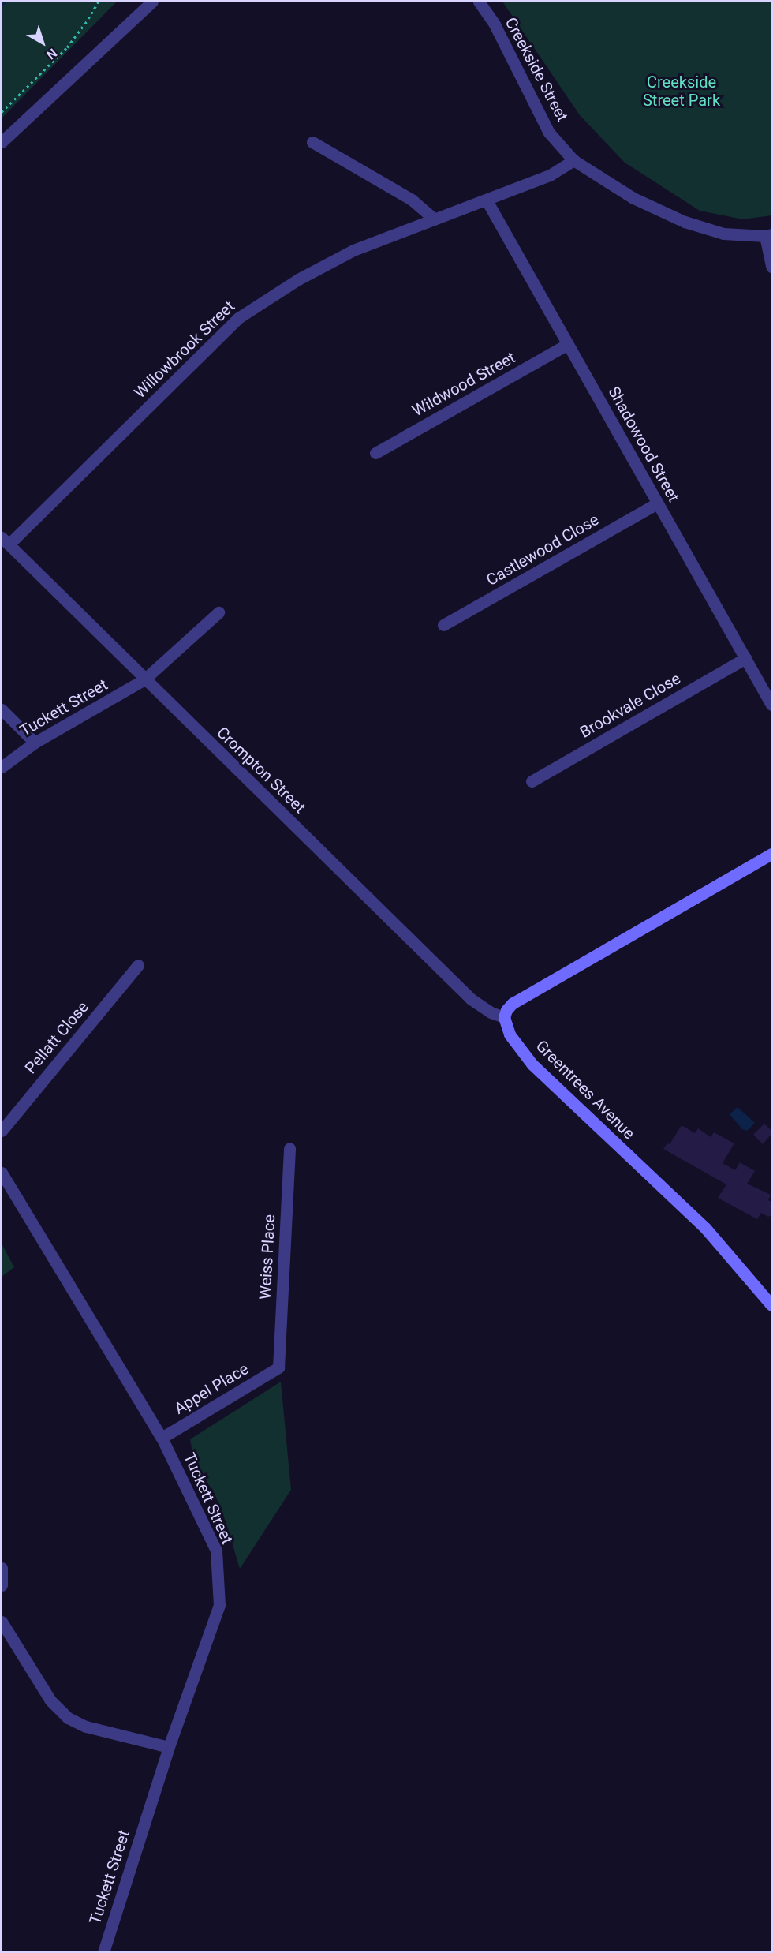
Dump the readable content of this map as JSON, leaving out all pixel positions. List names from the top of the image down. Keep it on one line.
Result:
{"streets":{"street":["Creekside Street","Willowbrook Street","Wildwood Street","Shadowood Street","Castlewood Close","Brookvale Close","Tuckett Street","Crompton Street","Pellatt Close","Greentrees Avenue","Weiss Place","Appel Place"]},"crossings":[["Creekside Street","Willowbrook Street"],["Willowbrook Street","Shadowood Street"],["Willowbrook Street","Crompton Street"],["Wildwood Street","Shadowood Street"],["Shadowood Street","Castlewood Close"],["Shadowood Street","Brookvale Close"],["Tuckett Street","Crompton Street"],["Tuckett Street","Appel Place"],["Crompton Street","Greentrees Avenue"],["Weiss Place","Appel Place"]],"parks":["Creekside Street Park"],"north":"bottom right"}
